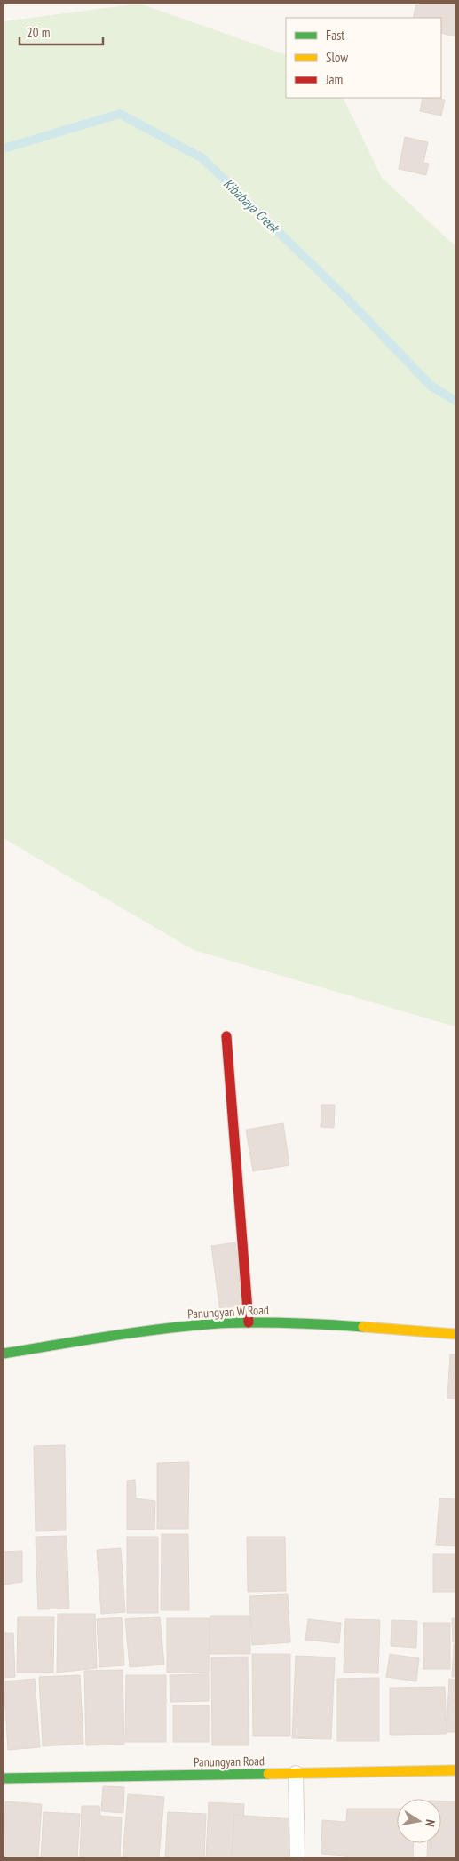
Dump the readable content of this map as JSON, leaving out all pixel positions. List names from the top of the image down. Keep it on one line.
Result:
{"streets":{"street":["Panungyan W Road","Panungyan Road"]},"water":["Kibabaya Creek"],"legend":["Fast","Slow","Jam"],"scale_bar":"20 m","north":"right"}
